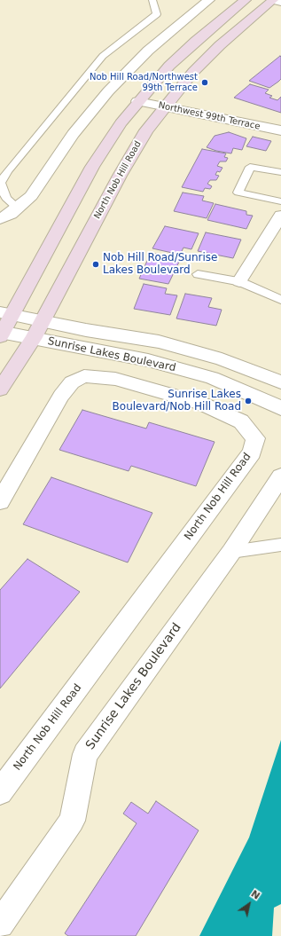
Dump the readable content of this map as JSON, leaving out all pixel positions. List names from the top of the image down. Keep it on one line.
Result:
{"streets":{"main road":["North Nob Hill Road"],"street":["Northwest 99th Terrace","Sunrise Lakes Boulevard"]},"crossings":[["Northwest 99th Terrace","North Nob Hill Road"],["North Nob Hill Road","Sunrise Lakes Boulevard"]],"places":["Nob Hill Road/Northwest 99th Terrace","Nob Hill Road/Sunrise Lakes Boulevard","Sunrise Lakes Boulevard/Nob Hill Road"],"north":"top right"}
